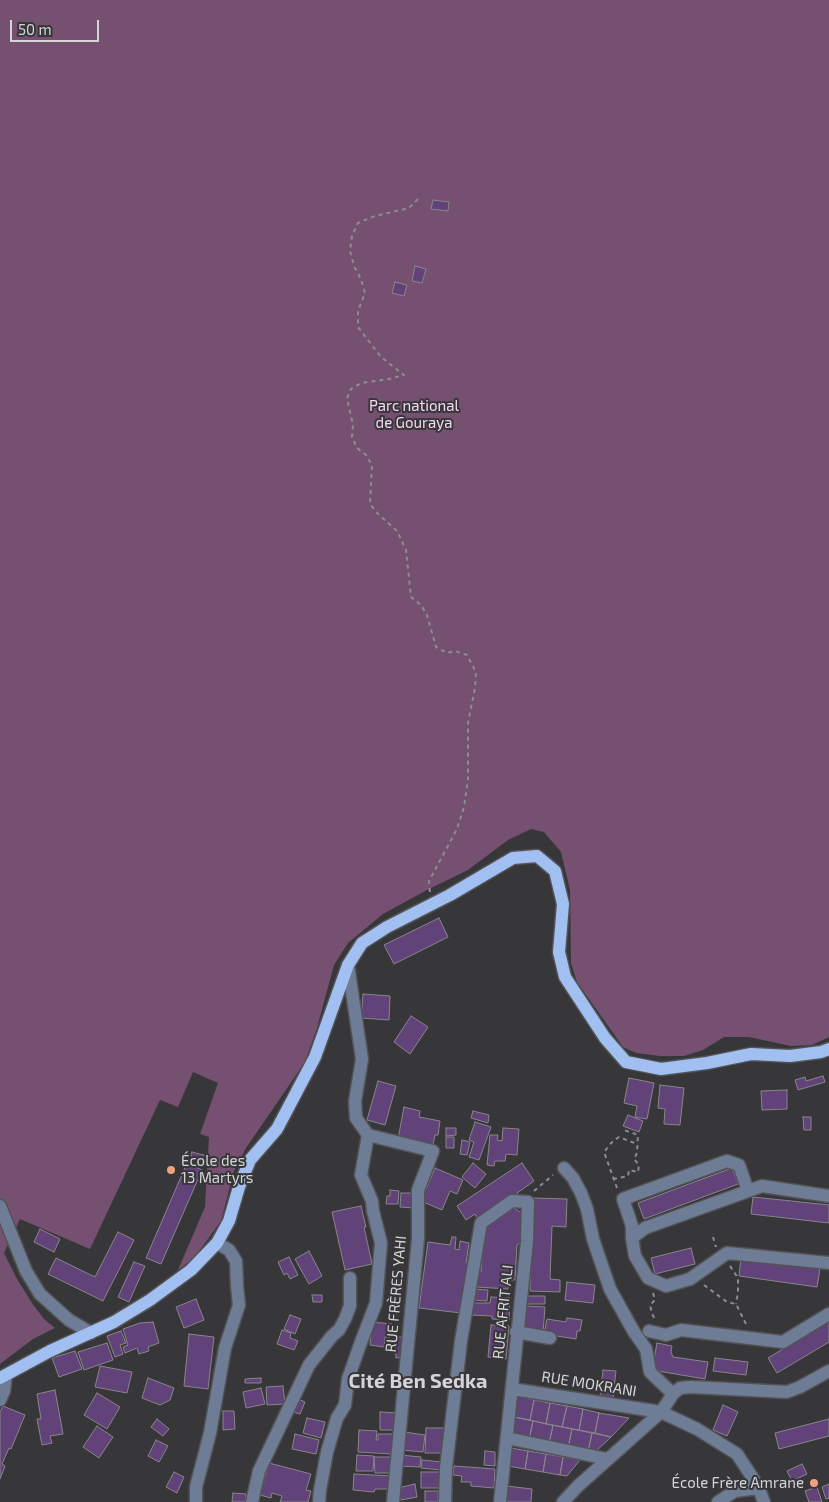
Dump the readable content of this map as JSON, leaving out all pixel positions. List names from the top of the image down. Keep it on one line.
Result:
{"streets":{"street":["RUE FRÈRES YAHI","RUE AFRIT ALI","RUE MOKRANI"]},"crossings":[["RUE AFRIT ALI","RUE MOKRANI"]],"districts":["Cité Ben Sedka"],"parks":["Parc national de Gouraya"],"places":["École des 13 Martyrs","École Frère Amrane"],"scale_bar":"50 m"}
